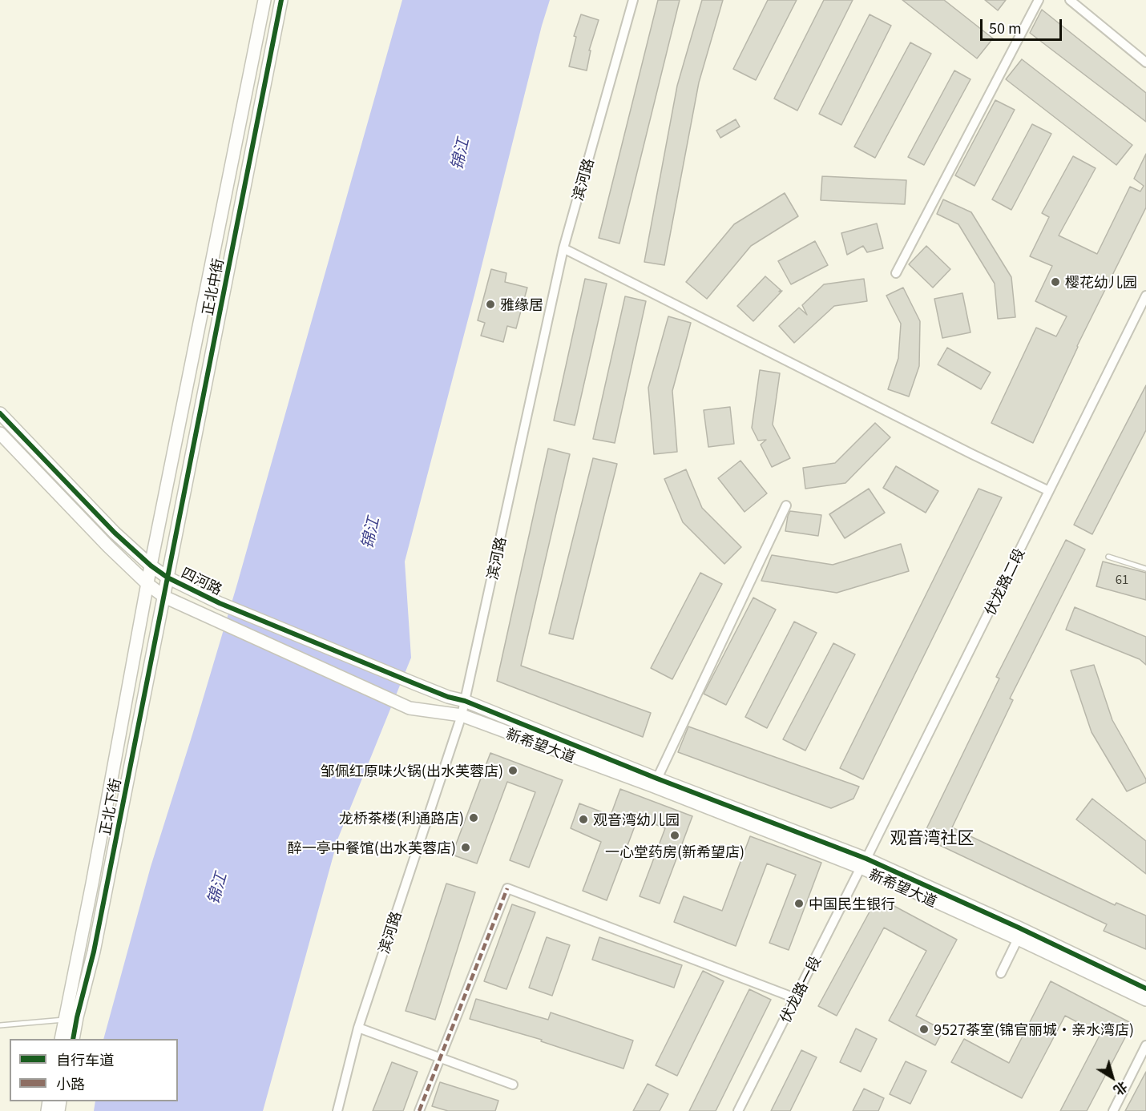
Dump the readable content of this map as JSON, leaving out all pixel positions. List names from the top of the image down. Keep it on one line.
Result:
{"streets":{"street":["滨河路","正北中街","四河路","伏龙路二段","新希望大道","正北下街","伏龙路一段"]},"crossings":[["滨河路","四河路"],["滨河路","新希望大道"],["正北中街","四河路"],["正北中街","正北下街"],["四河路","伏龙路二段"],["四河路","新希望大道"],["四河路","正北下街"],["四河路","伏龙路一段"],["伏龙路二段","新希望大道"],["伏龙路二段","伏龙路一段"],["新希望大道","伏龙路一段"]],"districts":["观音湾社区"],"water":["锦江"],"places":["樱花幼儿园","雅缘居","邹佩红原味火锅(出水芙蓉店)","龙桥茶楼(利通路店)","观音湾幼儿园","一心堂药房(新希望店)","醉一亭中餐馆(出水芙蓉店)","中国民生银行","9527茶室(锦官丽城·亲水湾店)"],"house_numbers":["61"],"legend":["自行车道","小路"],"scale_bar":"50 m","north":"bottom right"}
